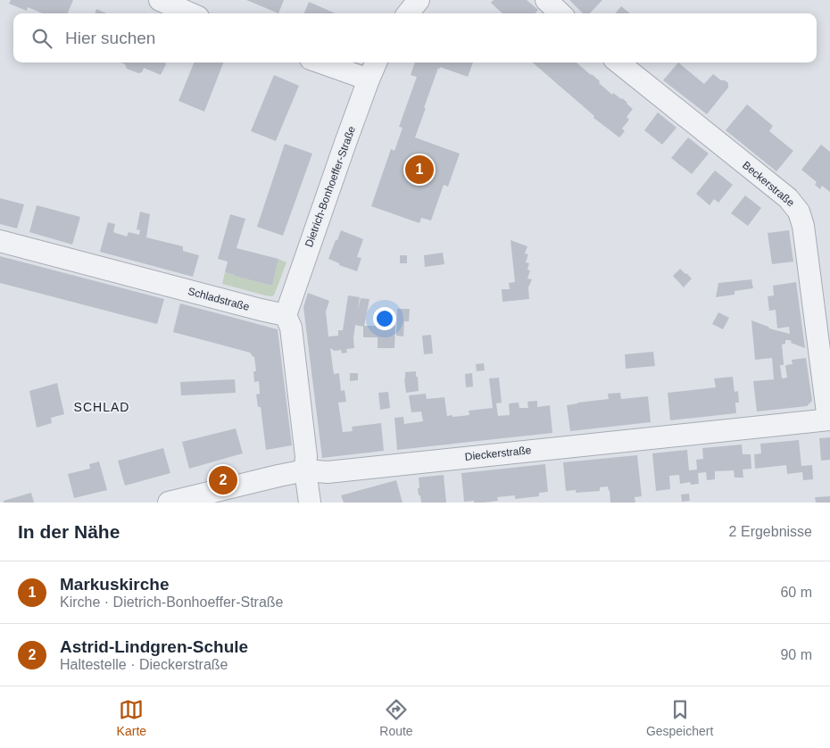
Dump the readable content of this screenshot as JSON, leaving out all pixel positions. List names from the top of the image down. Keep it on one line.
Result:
{"streets":{"street":["Beckerstraße","Dietrich-Bonhoeffer-Straße","Schladstraße","Dieckerstraße"]},"crossings":[["Beckerstraße","Dieckerstraße"],["Dietrich-Bonhoeffer-Straße","Schladstraße"]],"districts":["SCHLAD"],"page":{"search":"Hier suchen","pins":["1","2"],"heading":["In der Nähe","2 Ergebnisse"],"list":[{"mark":"1","name":"Markuskirche","note":"Kirche · Dietrich-Bonhoeffer-Straße","value":"60 m"},{"mark":"2","name":"Astrid-Lindgren-Schule","note":"Haltestelle · Dieckerstraße","value":"90 m"}],"nav":["Karte","Route","Gespeichert"]}}
